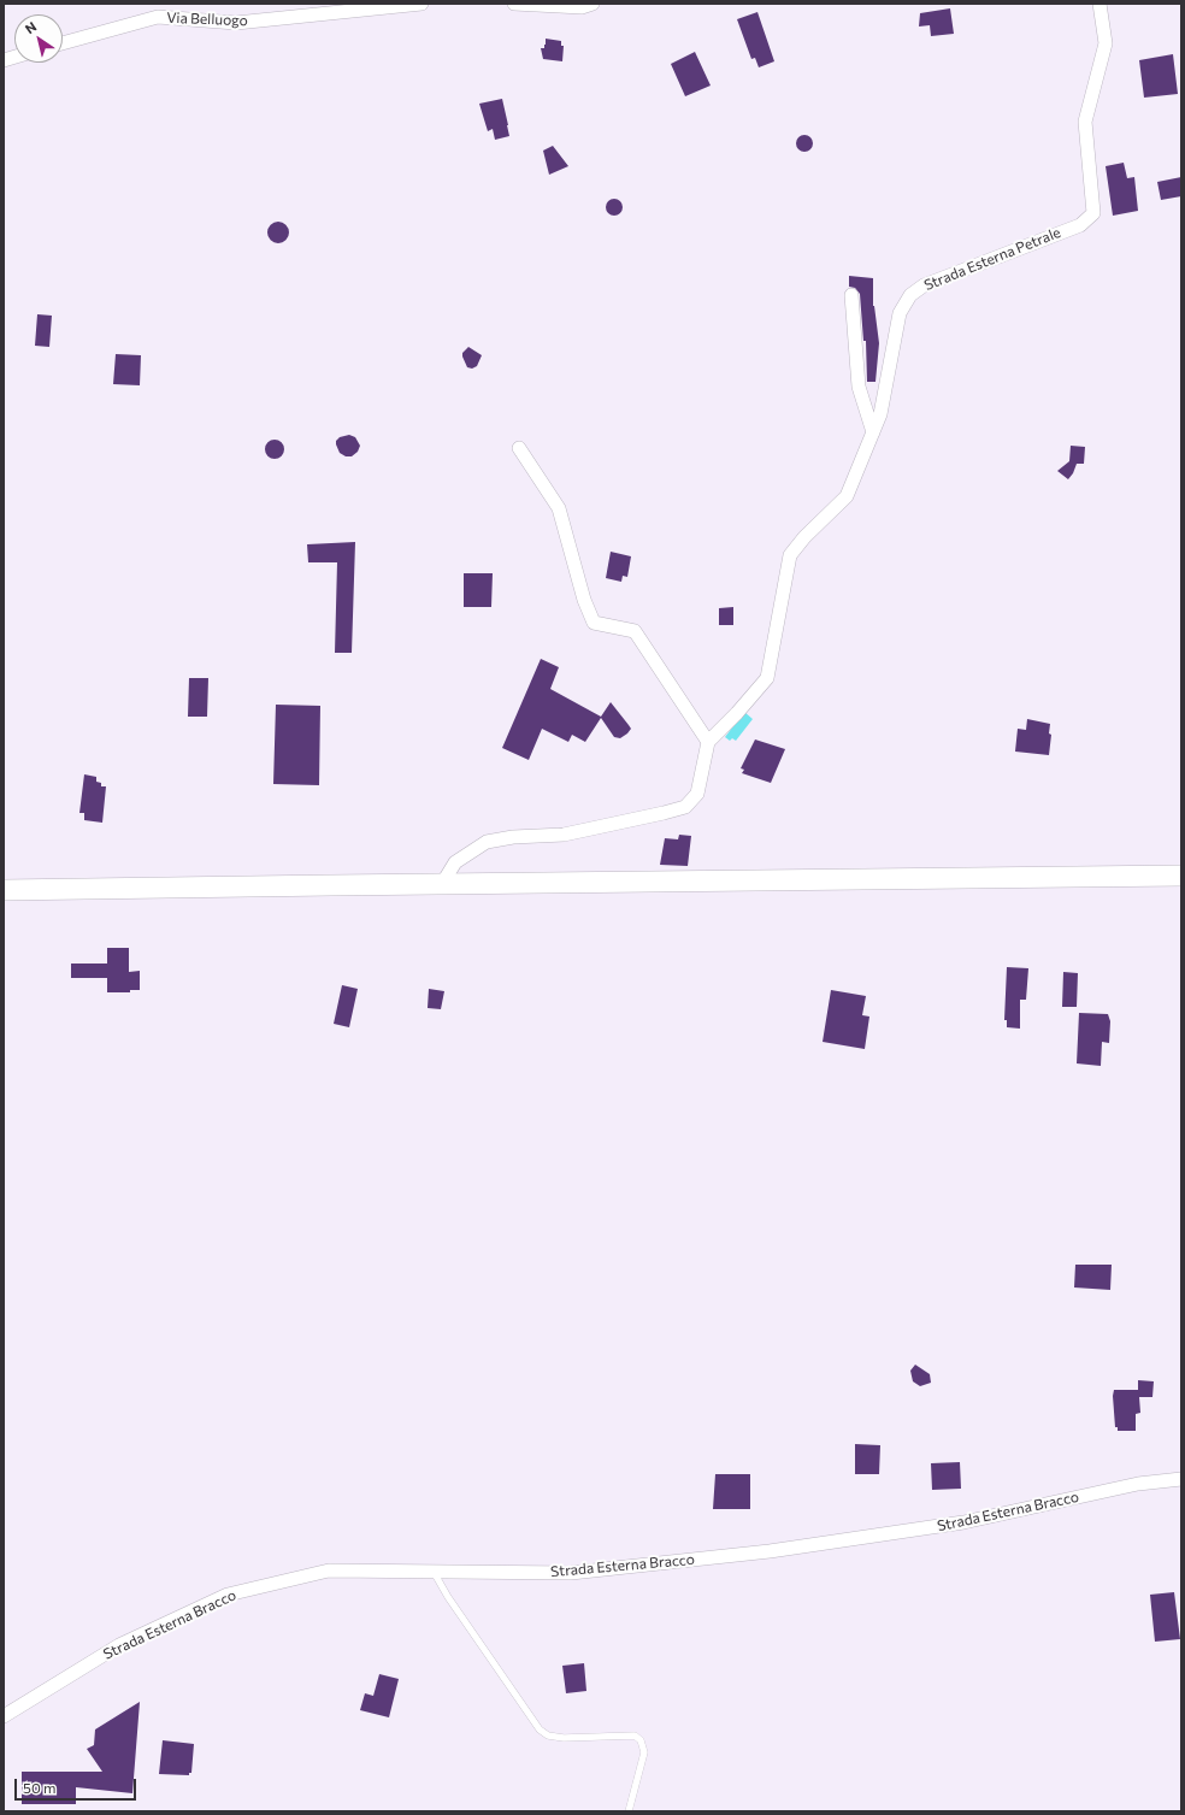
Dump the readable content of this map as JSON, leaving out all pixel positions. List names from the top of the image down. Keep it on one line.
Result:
{"streets":{"street":["Via Belluogo","Strada Esterna Petrale","Strada Esterna Bracco"]},"scale_bar":"50 m","north":"top left"}
